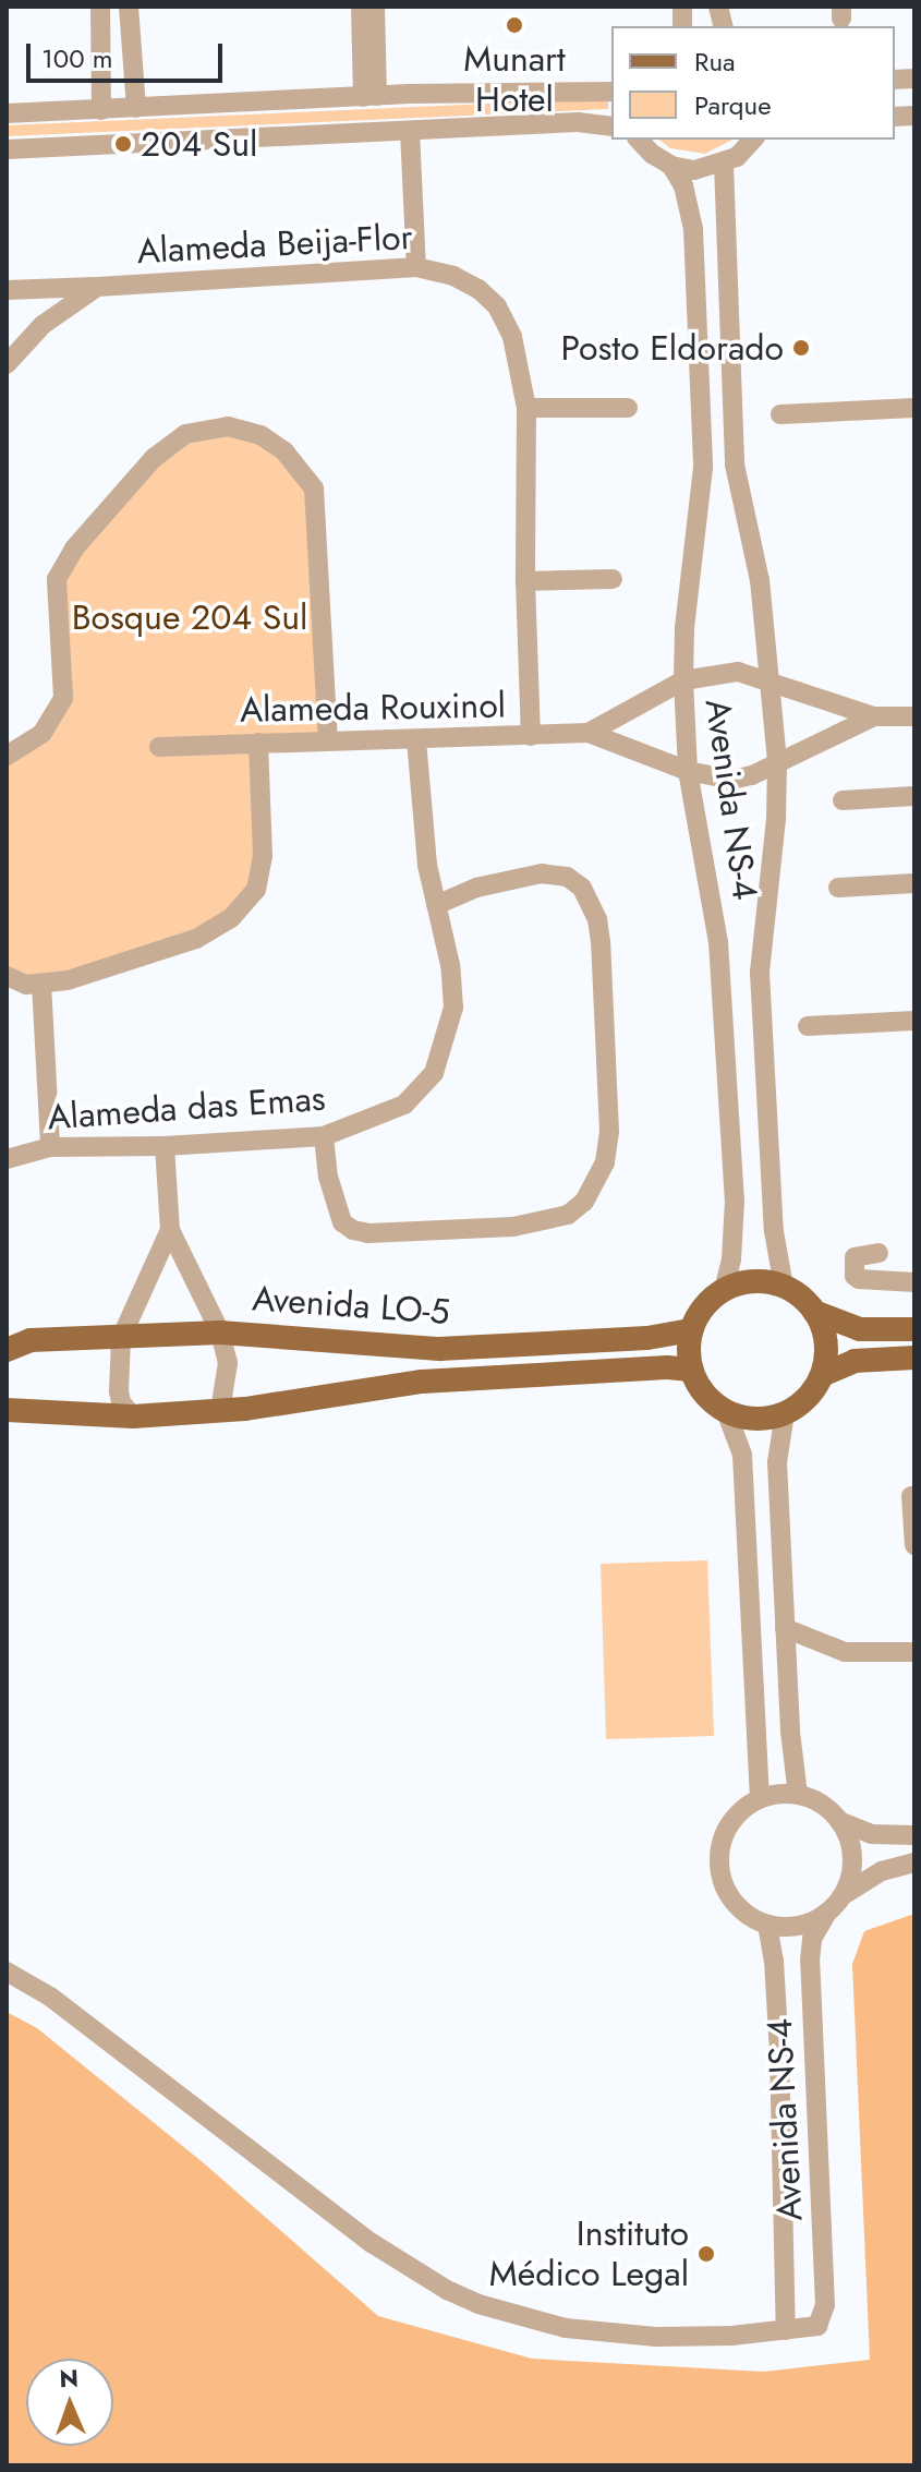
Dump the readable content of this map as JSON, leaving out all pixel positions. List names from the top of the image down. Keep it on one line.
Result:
{"streets":{"main road":["Avenida LO-5"],"street":["Alameda Beija-Flor","Alameda Rouxinol","Avenida NS-4","Alameda das Emas"]},"crossings":[["Alameda Beija-Flor","Alameda Rouxinol"],["Alameda Rouxinol","Alameda das Emas"],["Avenida NS-4","Avenida LO-5"]],"parks":["Bosque 204 Sul"],"places":["Munart Hotel","204 Sul","Posto Eldorado","Instituto Médico Legal"],"legend":["Rua","Parque"],"scale_bar":"100 m","north":"top"}
